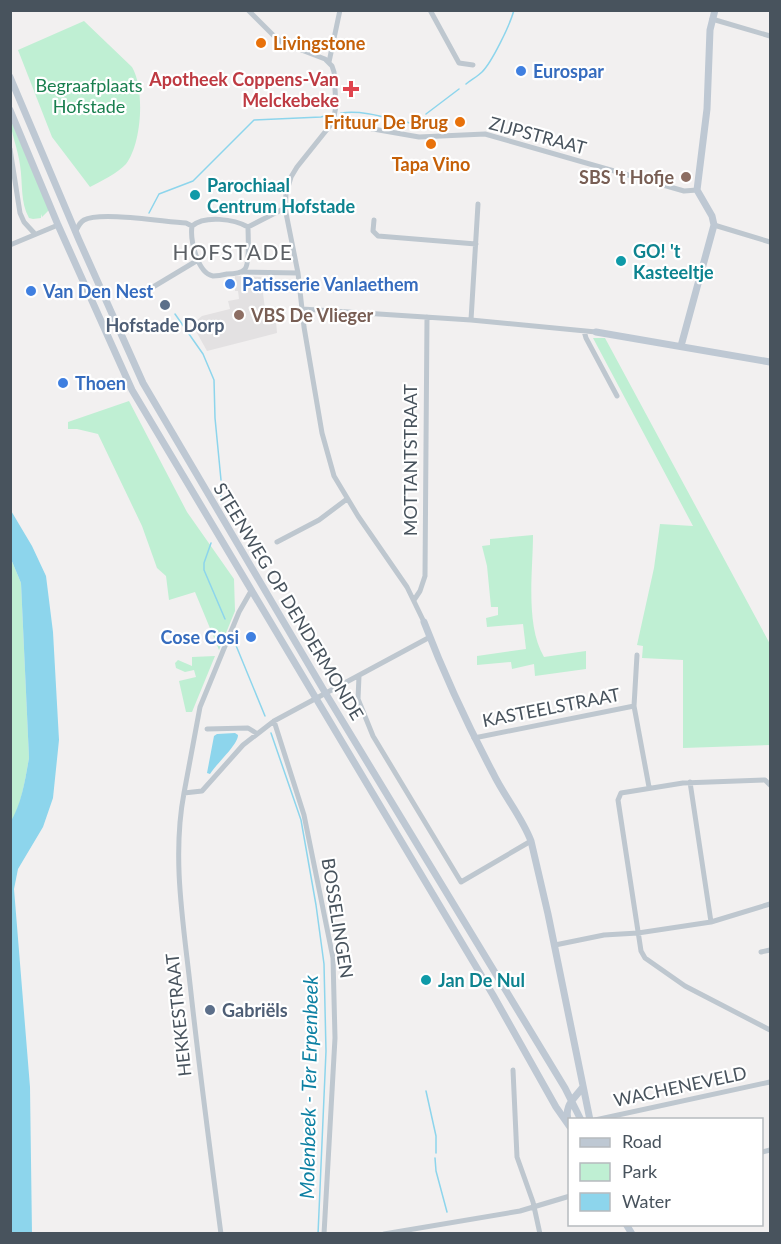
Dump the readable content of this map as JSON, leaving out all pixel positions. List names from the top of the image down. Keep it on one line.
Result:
{"streets":{"main road":["STEENWEG OP DENDERMONDE"],"street":["ZIJPSTRAAT","MOTTANTSTRAAT","KASTEELSTRAAT","BOSSELINGEN","HEKKESTRAAT","WACHENEVELD"]},"crossings":[["STEENWEG OP DENDERMONDE","HEKKESTRAAT"]],"districts":["HOFSTADE"],"water":["Molenbeek - Ter Erpenbeek"],"parks":["Begraafplaats Hofstade"],"places":{"other":["Livingstone","Eurospar","Frituur De Brug","Tapa Vino","SBS 't Hofje","Parochiaal Centrum Hofstade","GO! 't Kasteeltje","Patisserie Vanlaethem","Van Den Nest","Hofstade Dorp","VBS De Vlieger","Thoen","Cose Cosi","Jan De Nul","Gabriëls"],"health":["Apotheek Coppens-Van Melckebeke"]},"legend":["Road","Park","Water"]}
